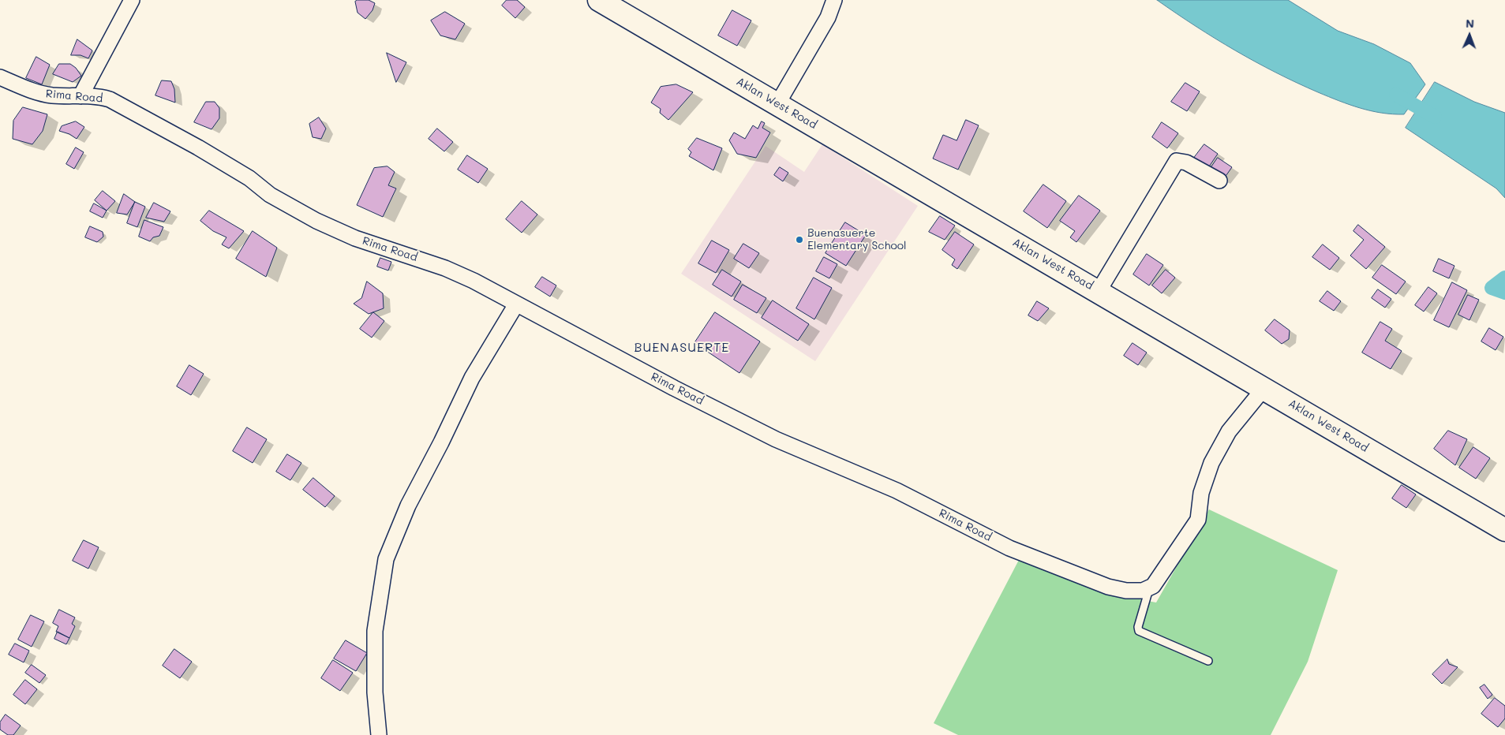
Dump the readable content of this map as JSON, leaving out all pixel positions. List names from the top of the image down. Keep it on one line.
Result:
{"streets":{"main road":["Aklan West Road"],"street":["Rima Road"]},"districts":["BUENASUERTE"],"places":["Buenasuerte Elementary School"],"north":"top"}
